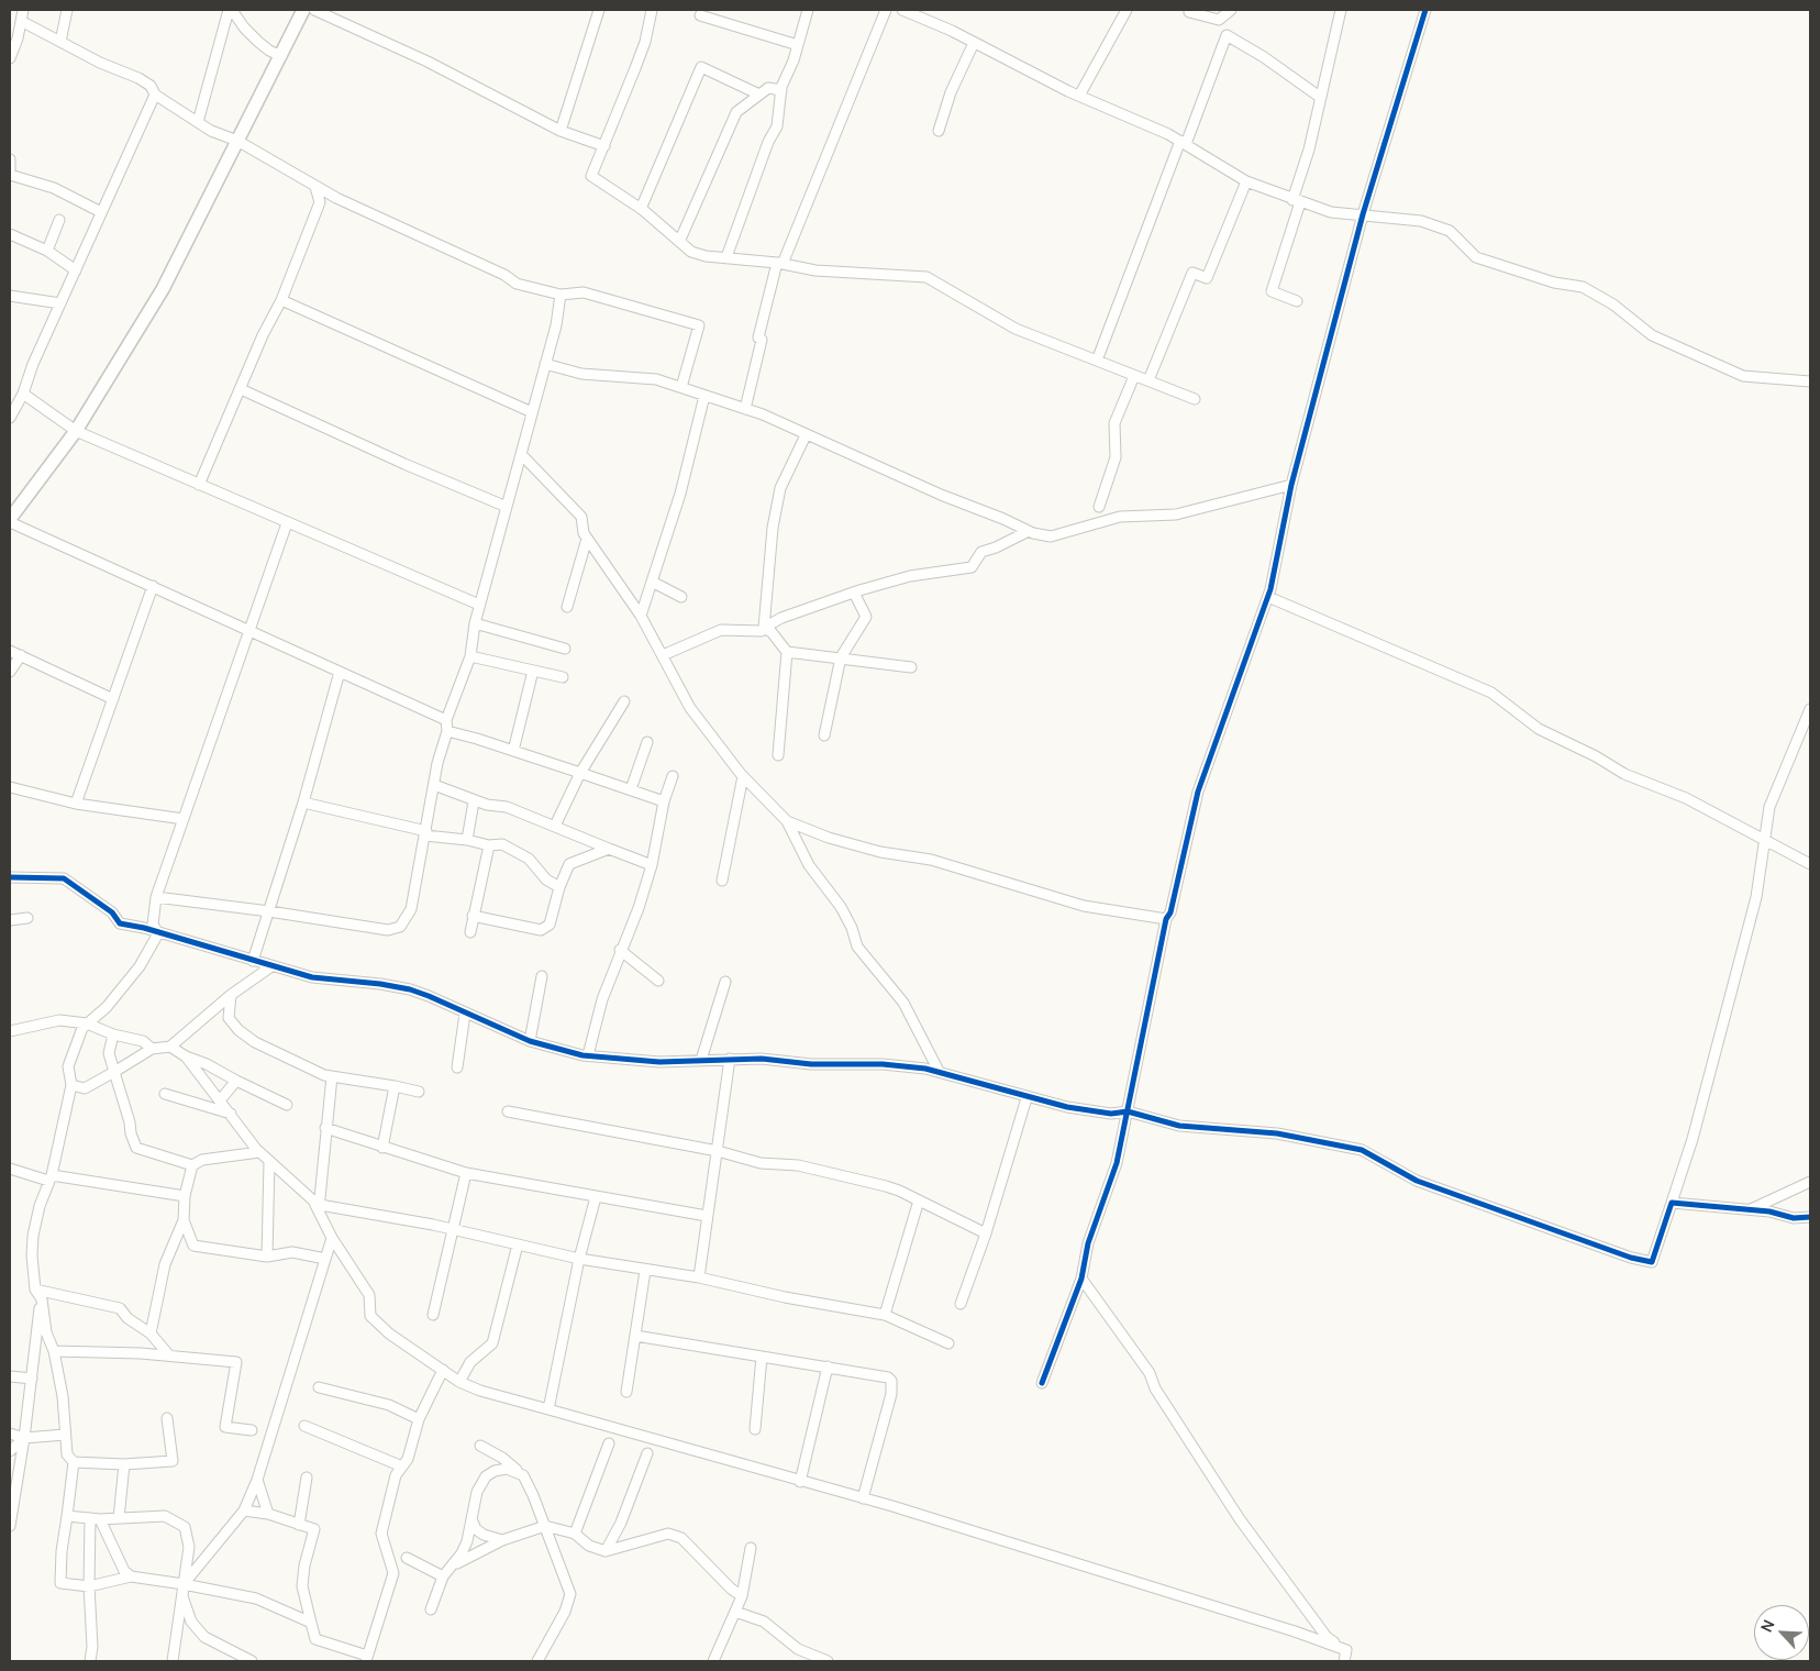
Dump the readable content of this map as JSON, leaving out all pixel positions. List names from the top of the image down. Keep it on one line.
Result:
{"north":"top left"}
